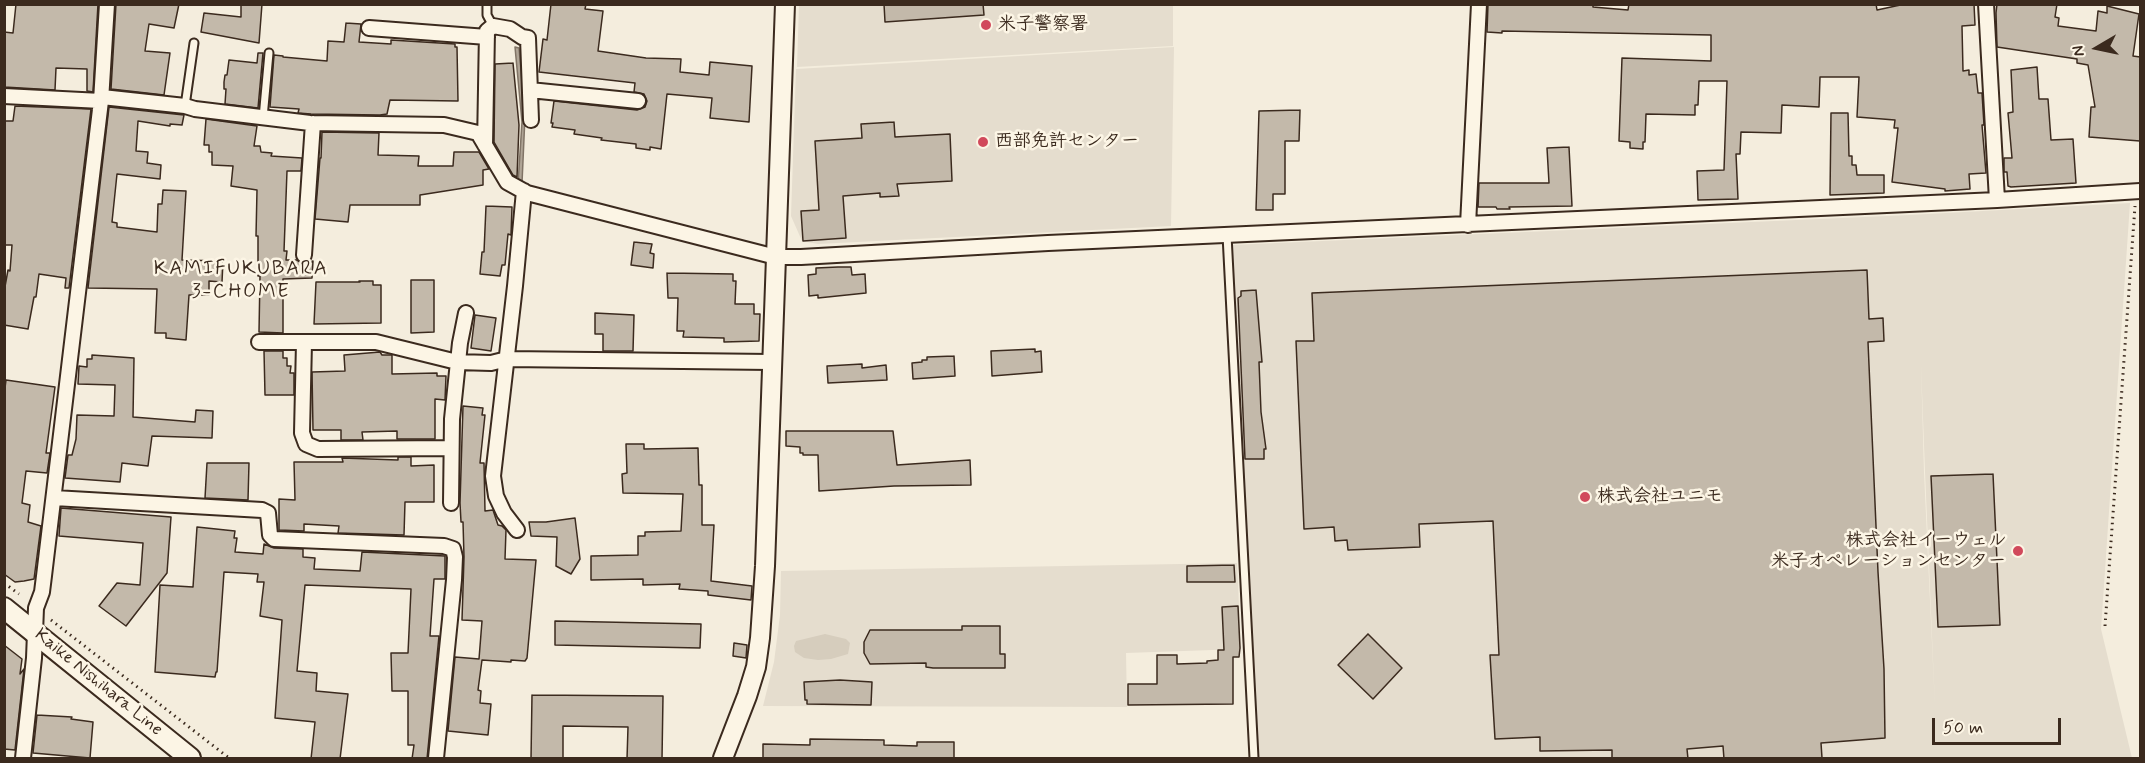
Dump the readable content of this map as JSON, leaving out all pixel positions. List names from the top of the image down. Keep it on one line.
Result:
{"streets":{"main road":["Kaike Nishihara Line"]},"districts":["KAMIFUKUBARA 3-CHOME"],"places":["米子警察署","西部免許センター","株式会社ユニモ","株式会社イーウェル 米子オペレーションセンター"],"scale_bar":"50 m","north":"left"}
